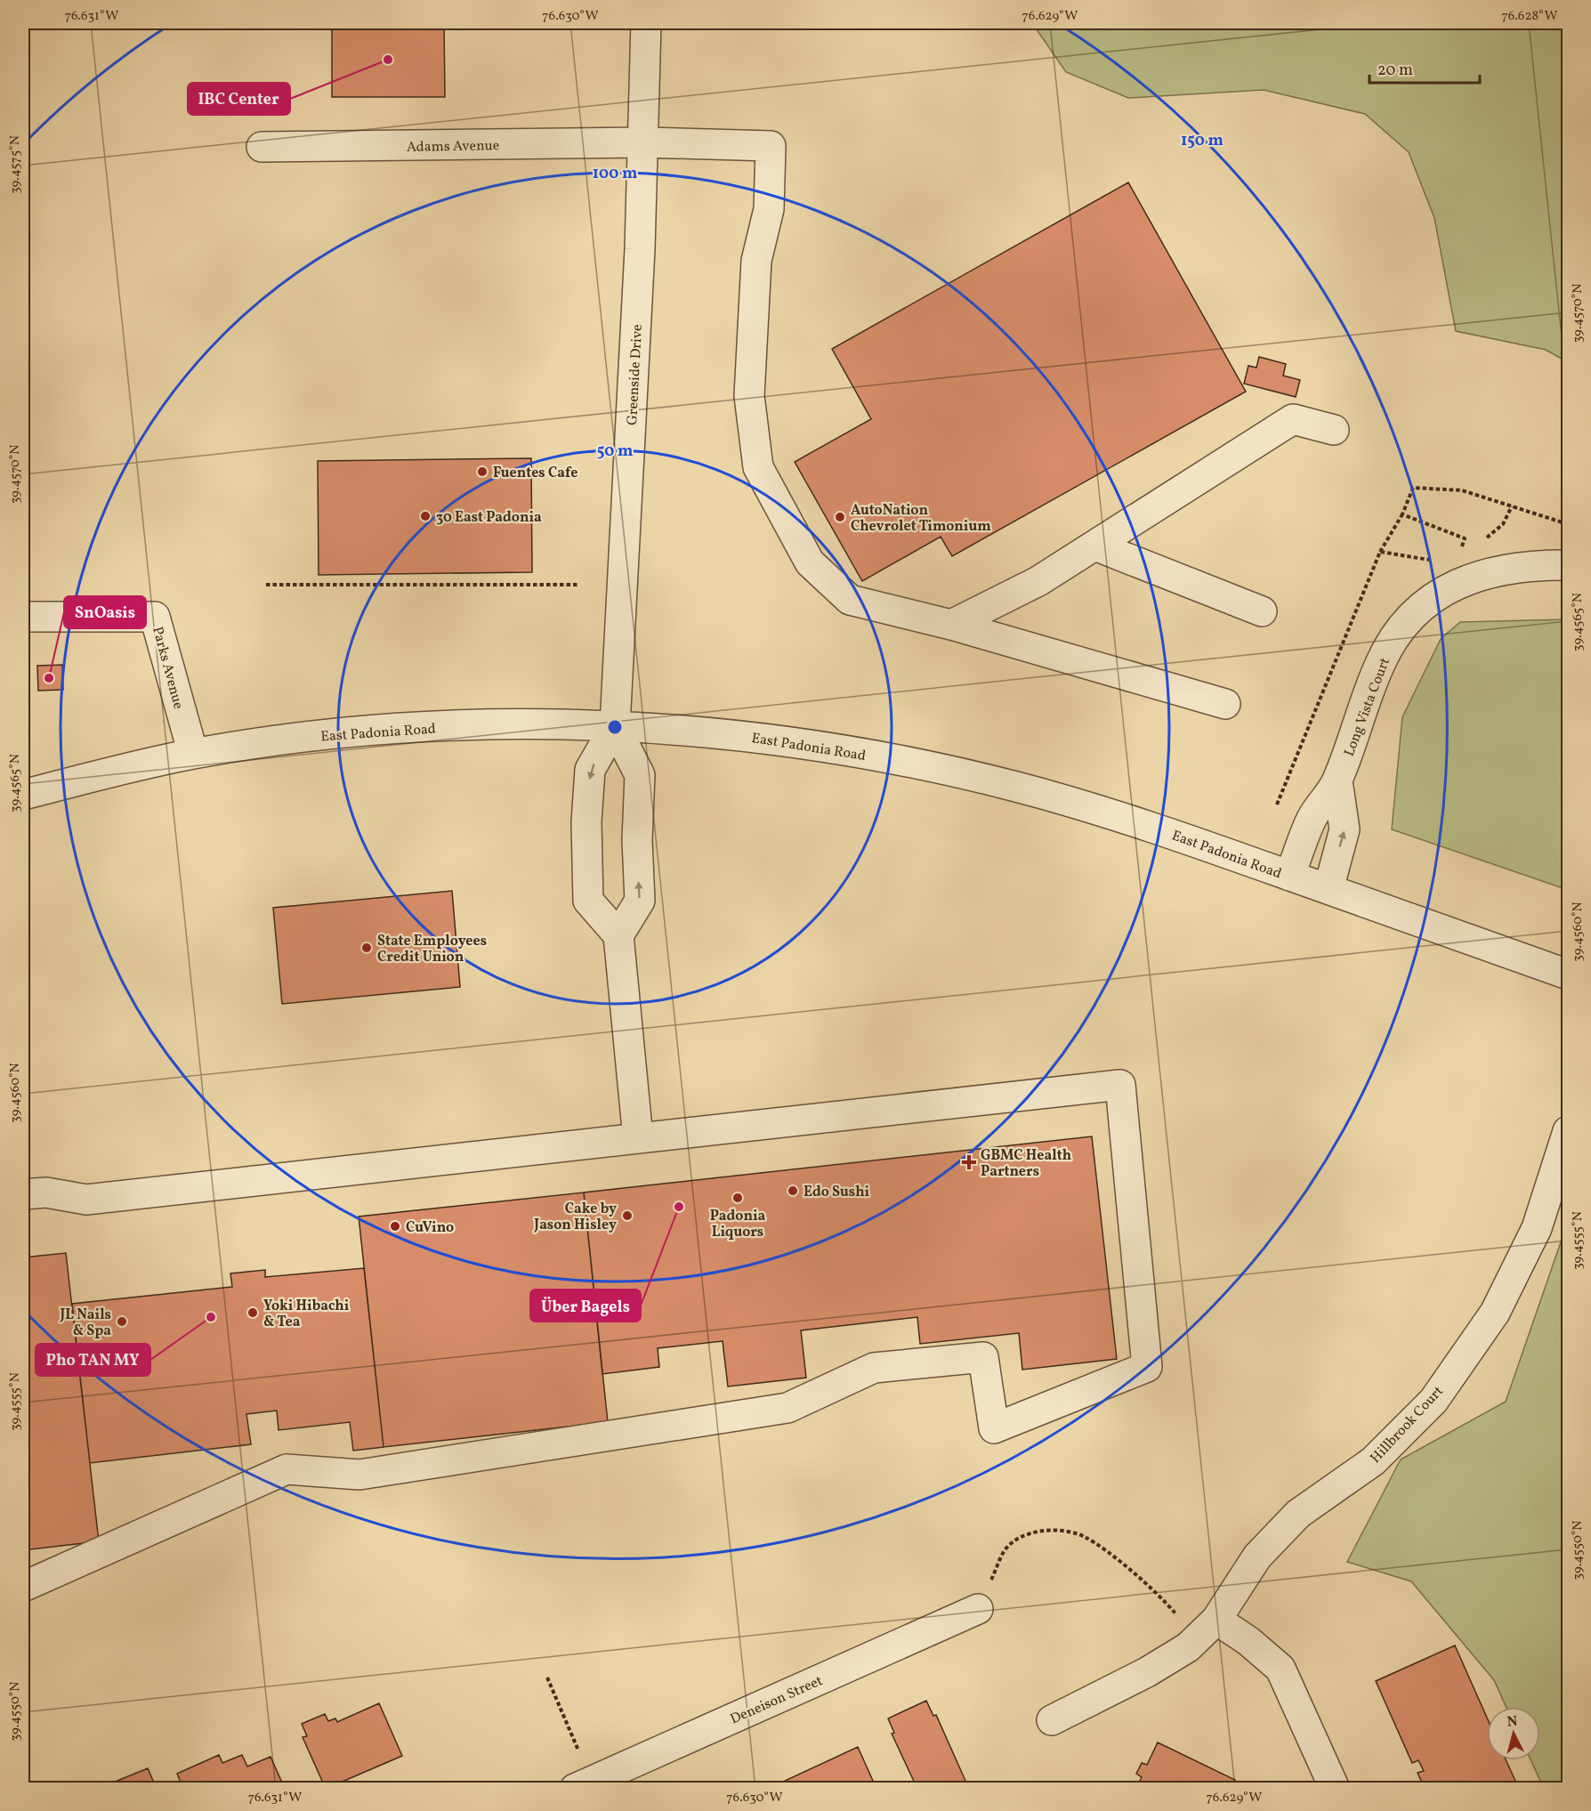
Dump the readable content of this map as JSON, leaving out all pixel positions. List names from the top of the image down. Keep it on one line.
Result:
{"streets":{"street":["Adams Avenue","Greenside Drive","Parks Avenue","Long Vista Court","East Padonia Road","Hillbrook Court","Deneison Street"]},"crossings":[["Adams Avenue","Greenside Drive"],["Greenside Drive","East Padonia Road"],["Parks Avenue","East Padonia Road"]],"places":{"other":["IBC Center","Fuentes Cafe","30 East Padonia","AutoNation Chevrolet Timonium","SnOasis","State Employees Credit Union","Edo Sushi","Padonia Liquors","Über Bagels","Cake by Jason Hisley","CuVino","Yoki Hibachi & Tea","Pho TAN MY","JL Nails & Spa"],"health":["GBMC Health Partners"]},"scale_bar":"20 m","north":"top","coordinates":["76.631°W","76.630°W","76.629°W","76.628°W","39.4575°N","39.4570°N","39.4565°N","39.4560°N","39.4555°N","39.4550°N"],"rings":["150 m","100 m","50 m"]}
